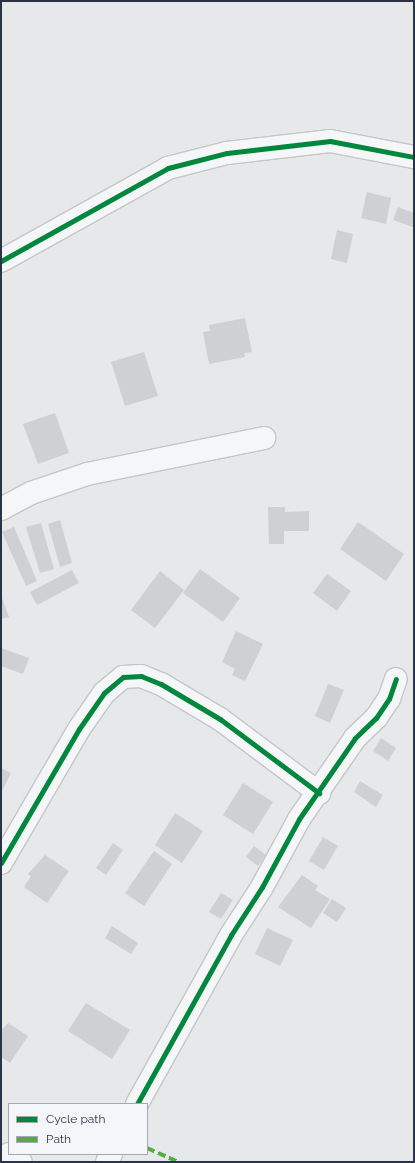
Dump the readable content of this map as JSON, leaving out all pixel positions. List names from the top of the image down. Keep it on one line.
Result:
{"legend":["Cycle path","Path"]}
